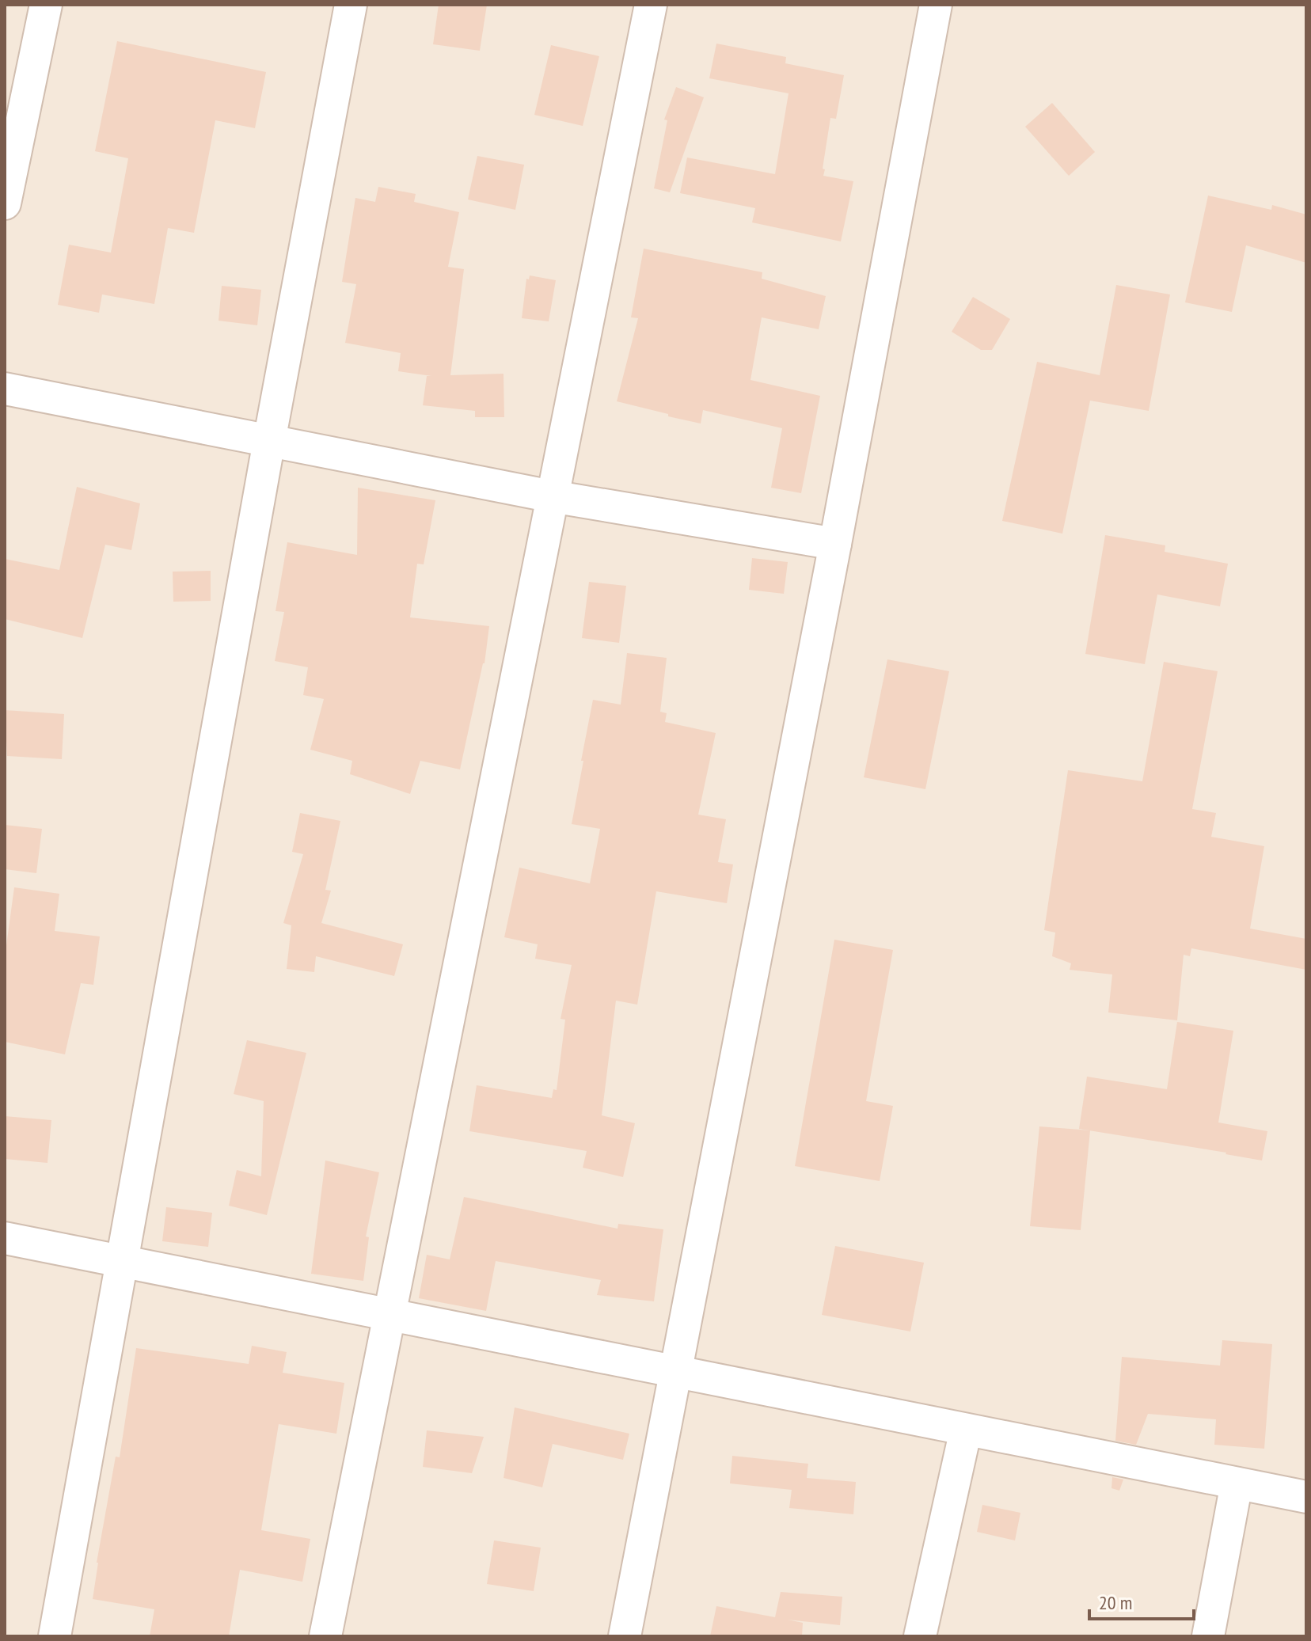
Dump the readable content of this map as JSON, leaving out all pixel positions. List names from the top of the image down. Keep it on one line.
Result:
{"scale_bar":"20 m"}
